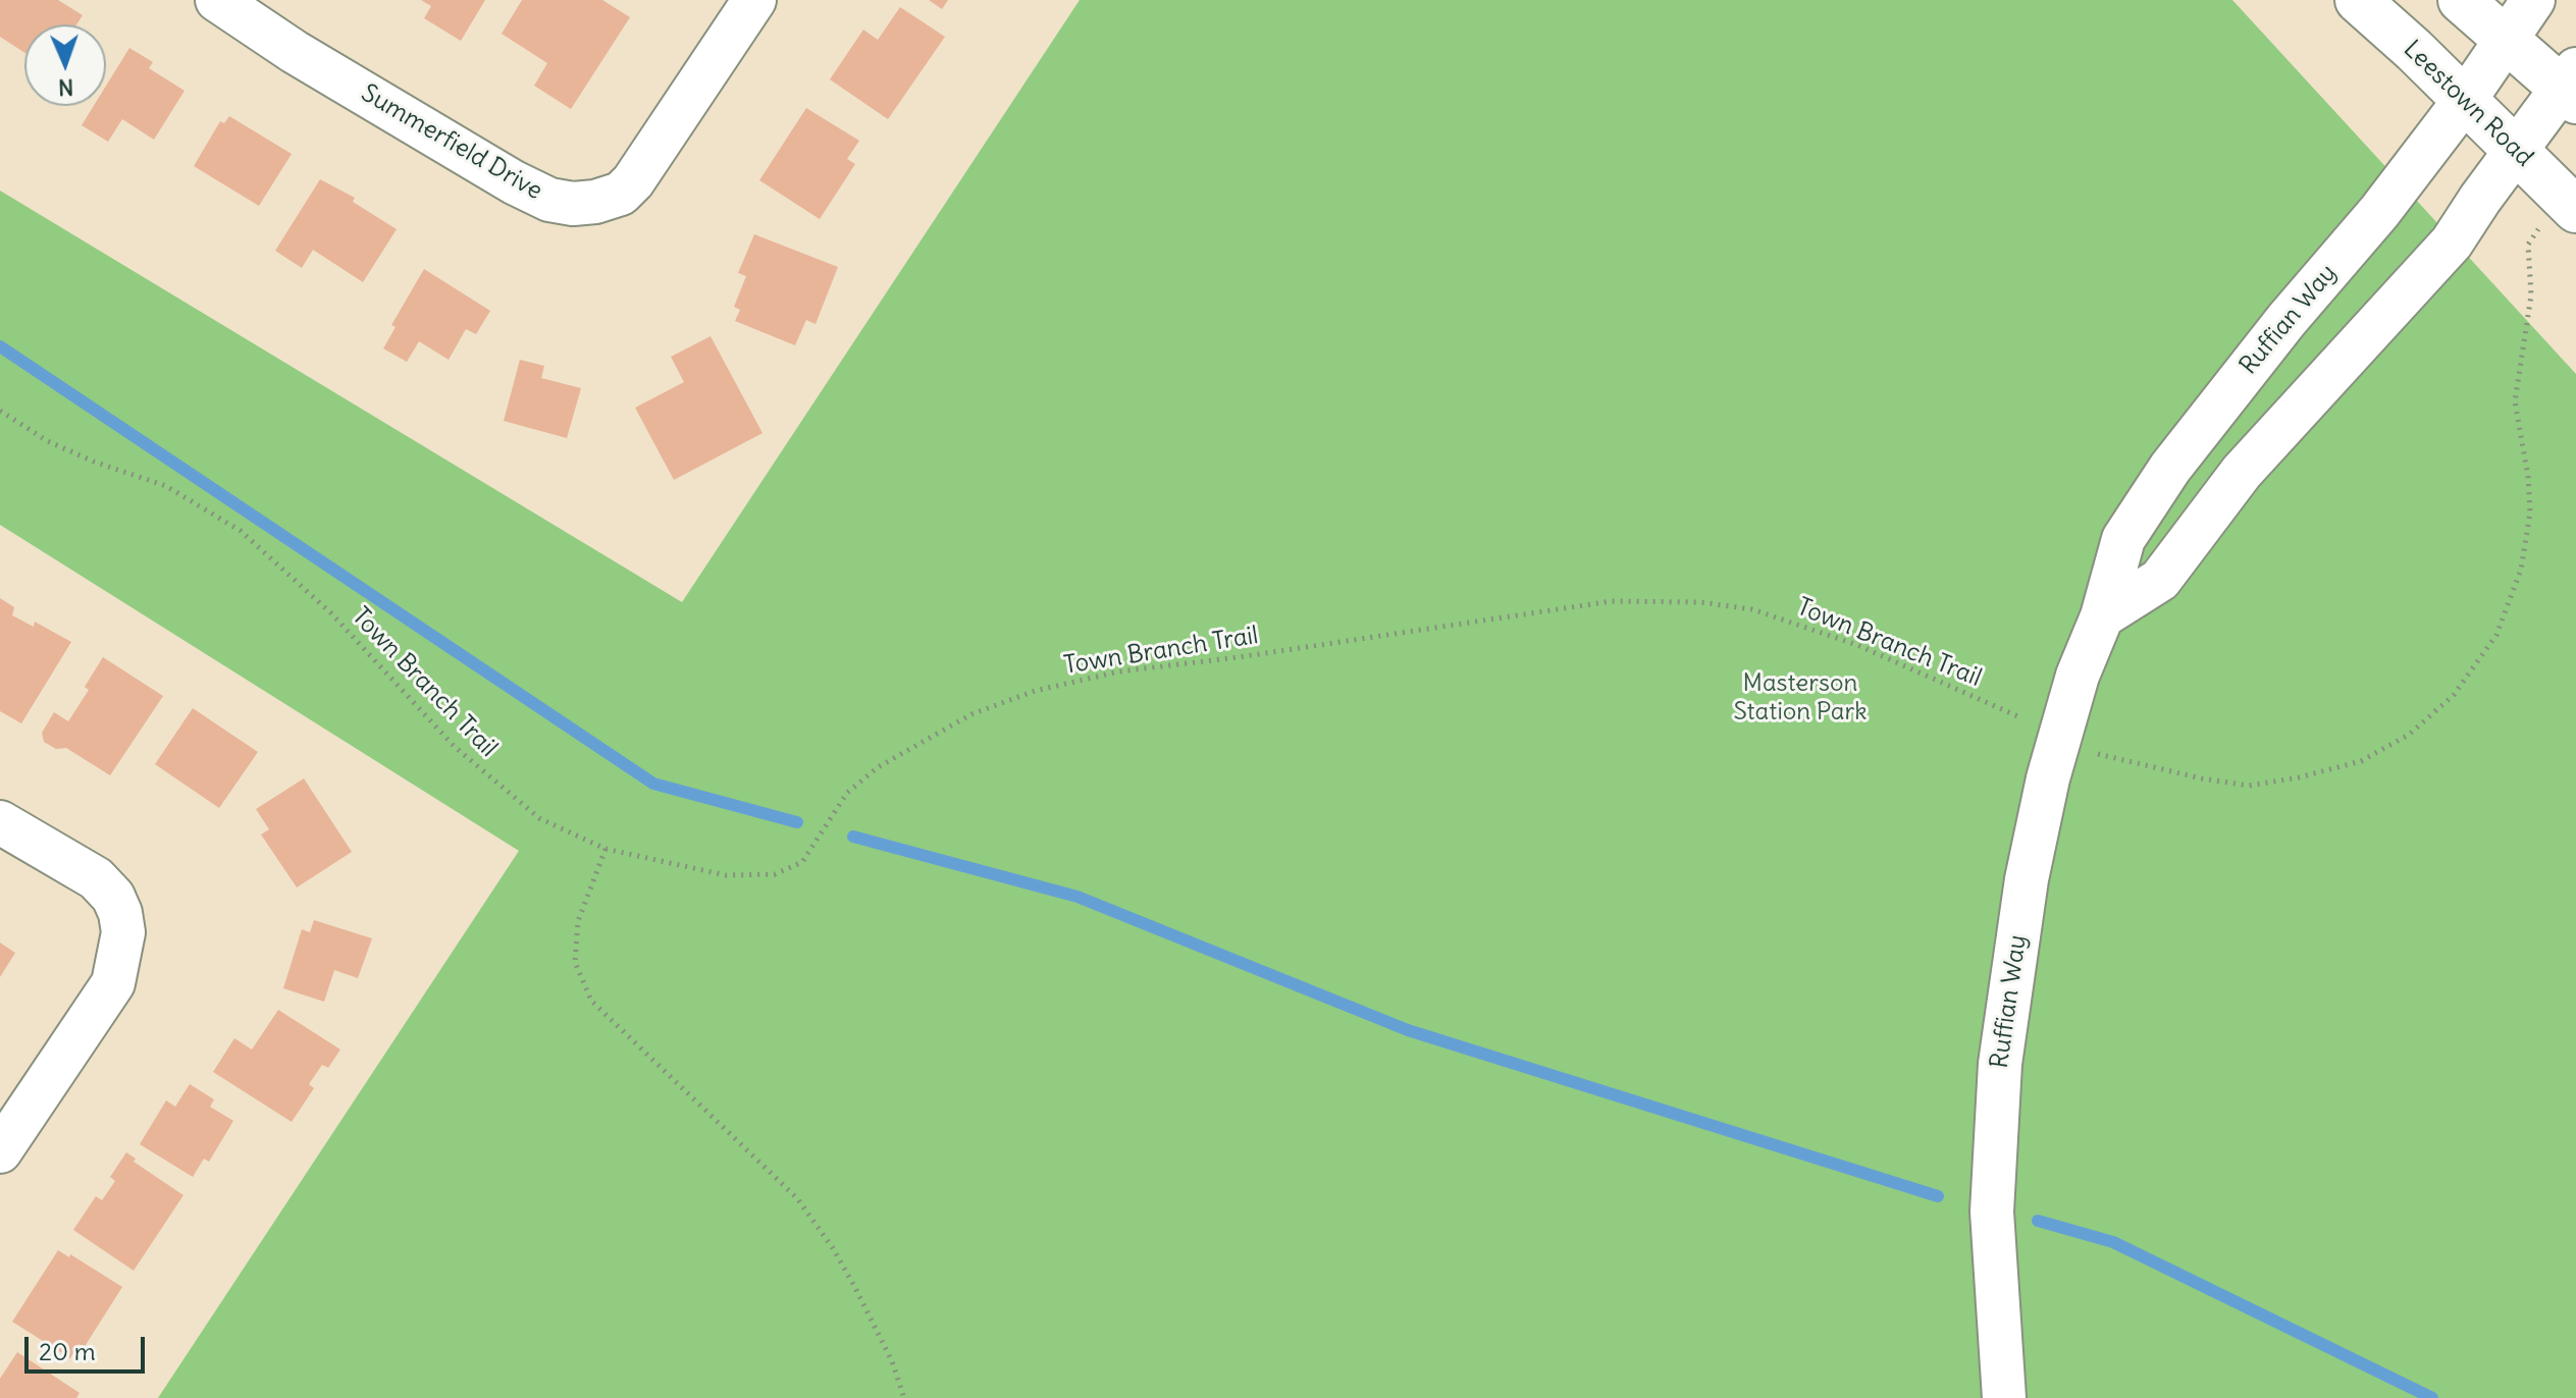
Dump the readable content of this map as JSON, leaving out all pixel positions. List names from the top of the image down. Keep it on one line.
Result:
{"streets":{"main road":["Leestown Road"],"street":["Summerfield Drive","Ruffian Way"],"path":["Town Branch Trail"]},"crossings":[["Leestown Road","Ruffian Way"]],"parks":["Masterson Station Park"],"scale_bar":"20 m","north":"bottom"}
